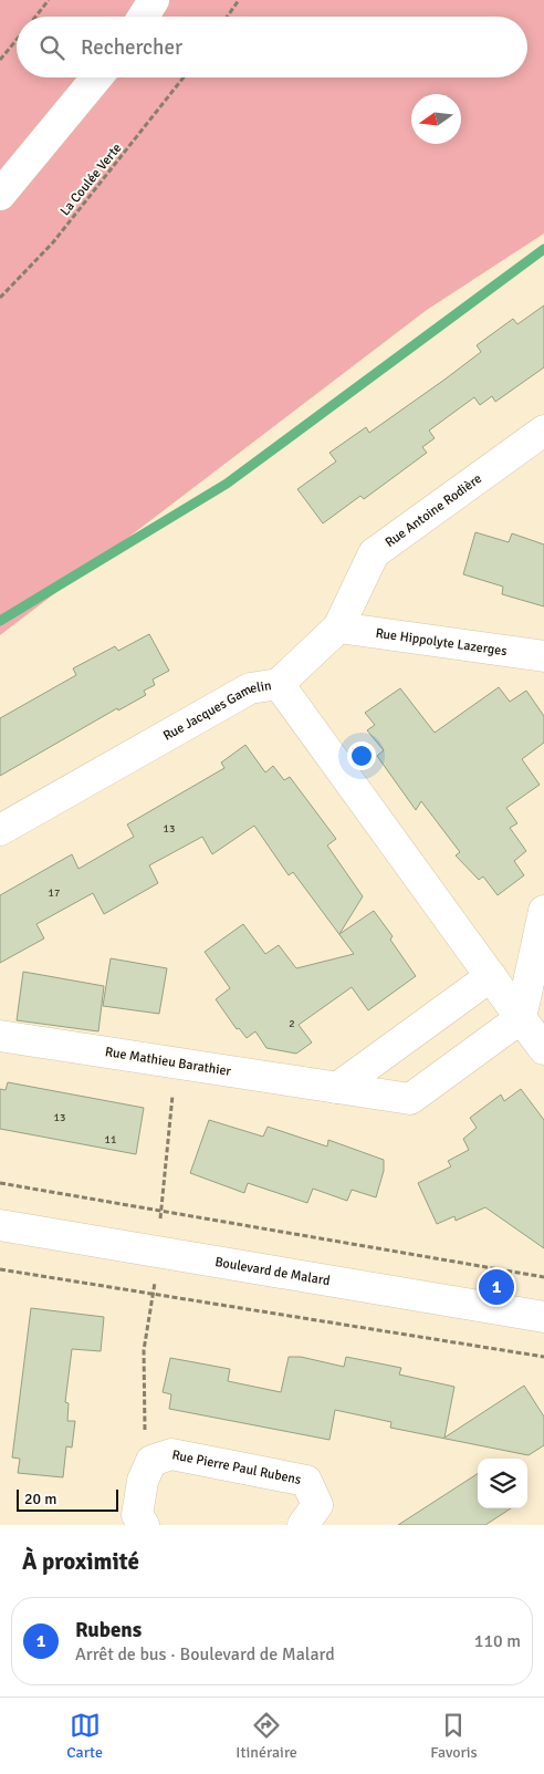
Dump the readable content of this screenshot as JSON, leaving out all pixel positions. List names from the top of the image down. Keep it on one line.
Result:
{"streets":{"street":["Rue Antoine Rodière","Rue Hippolyte Lazerges","Rue Jacques Gamelin","Rue Mathieu Barathier","Boulevard de Malard","Rue Pierre Paul Rubens"],"path":["La Coulée Verte"]},"crossings":[["Rue Antoine Rodière","Rue Hippolyte Lazerges"],["Rue Antoine Rodière","Rue Jacques Gamelin"],["Rue Jacques Gamelin","Rue Mathieu Barathier"]],"house_numbers":["13","17","2","13","11"],"scale_bar":"20 m","north":"left","page":{"search":"Rechercher","pins":"1","scale":"20 m","heading":"À proximité","list":[{"mark":"1","name":"Rubens","note":"Arrêt de bus · Boulevard de Malard","value":"110 m"}],"nav":["Carte","Itinéraire","Favoris"]}}
